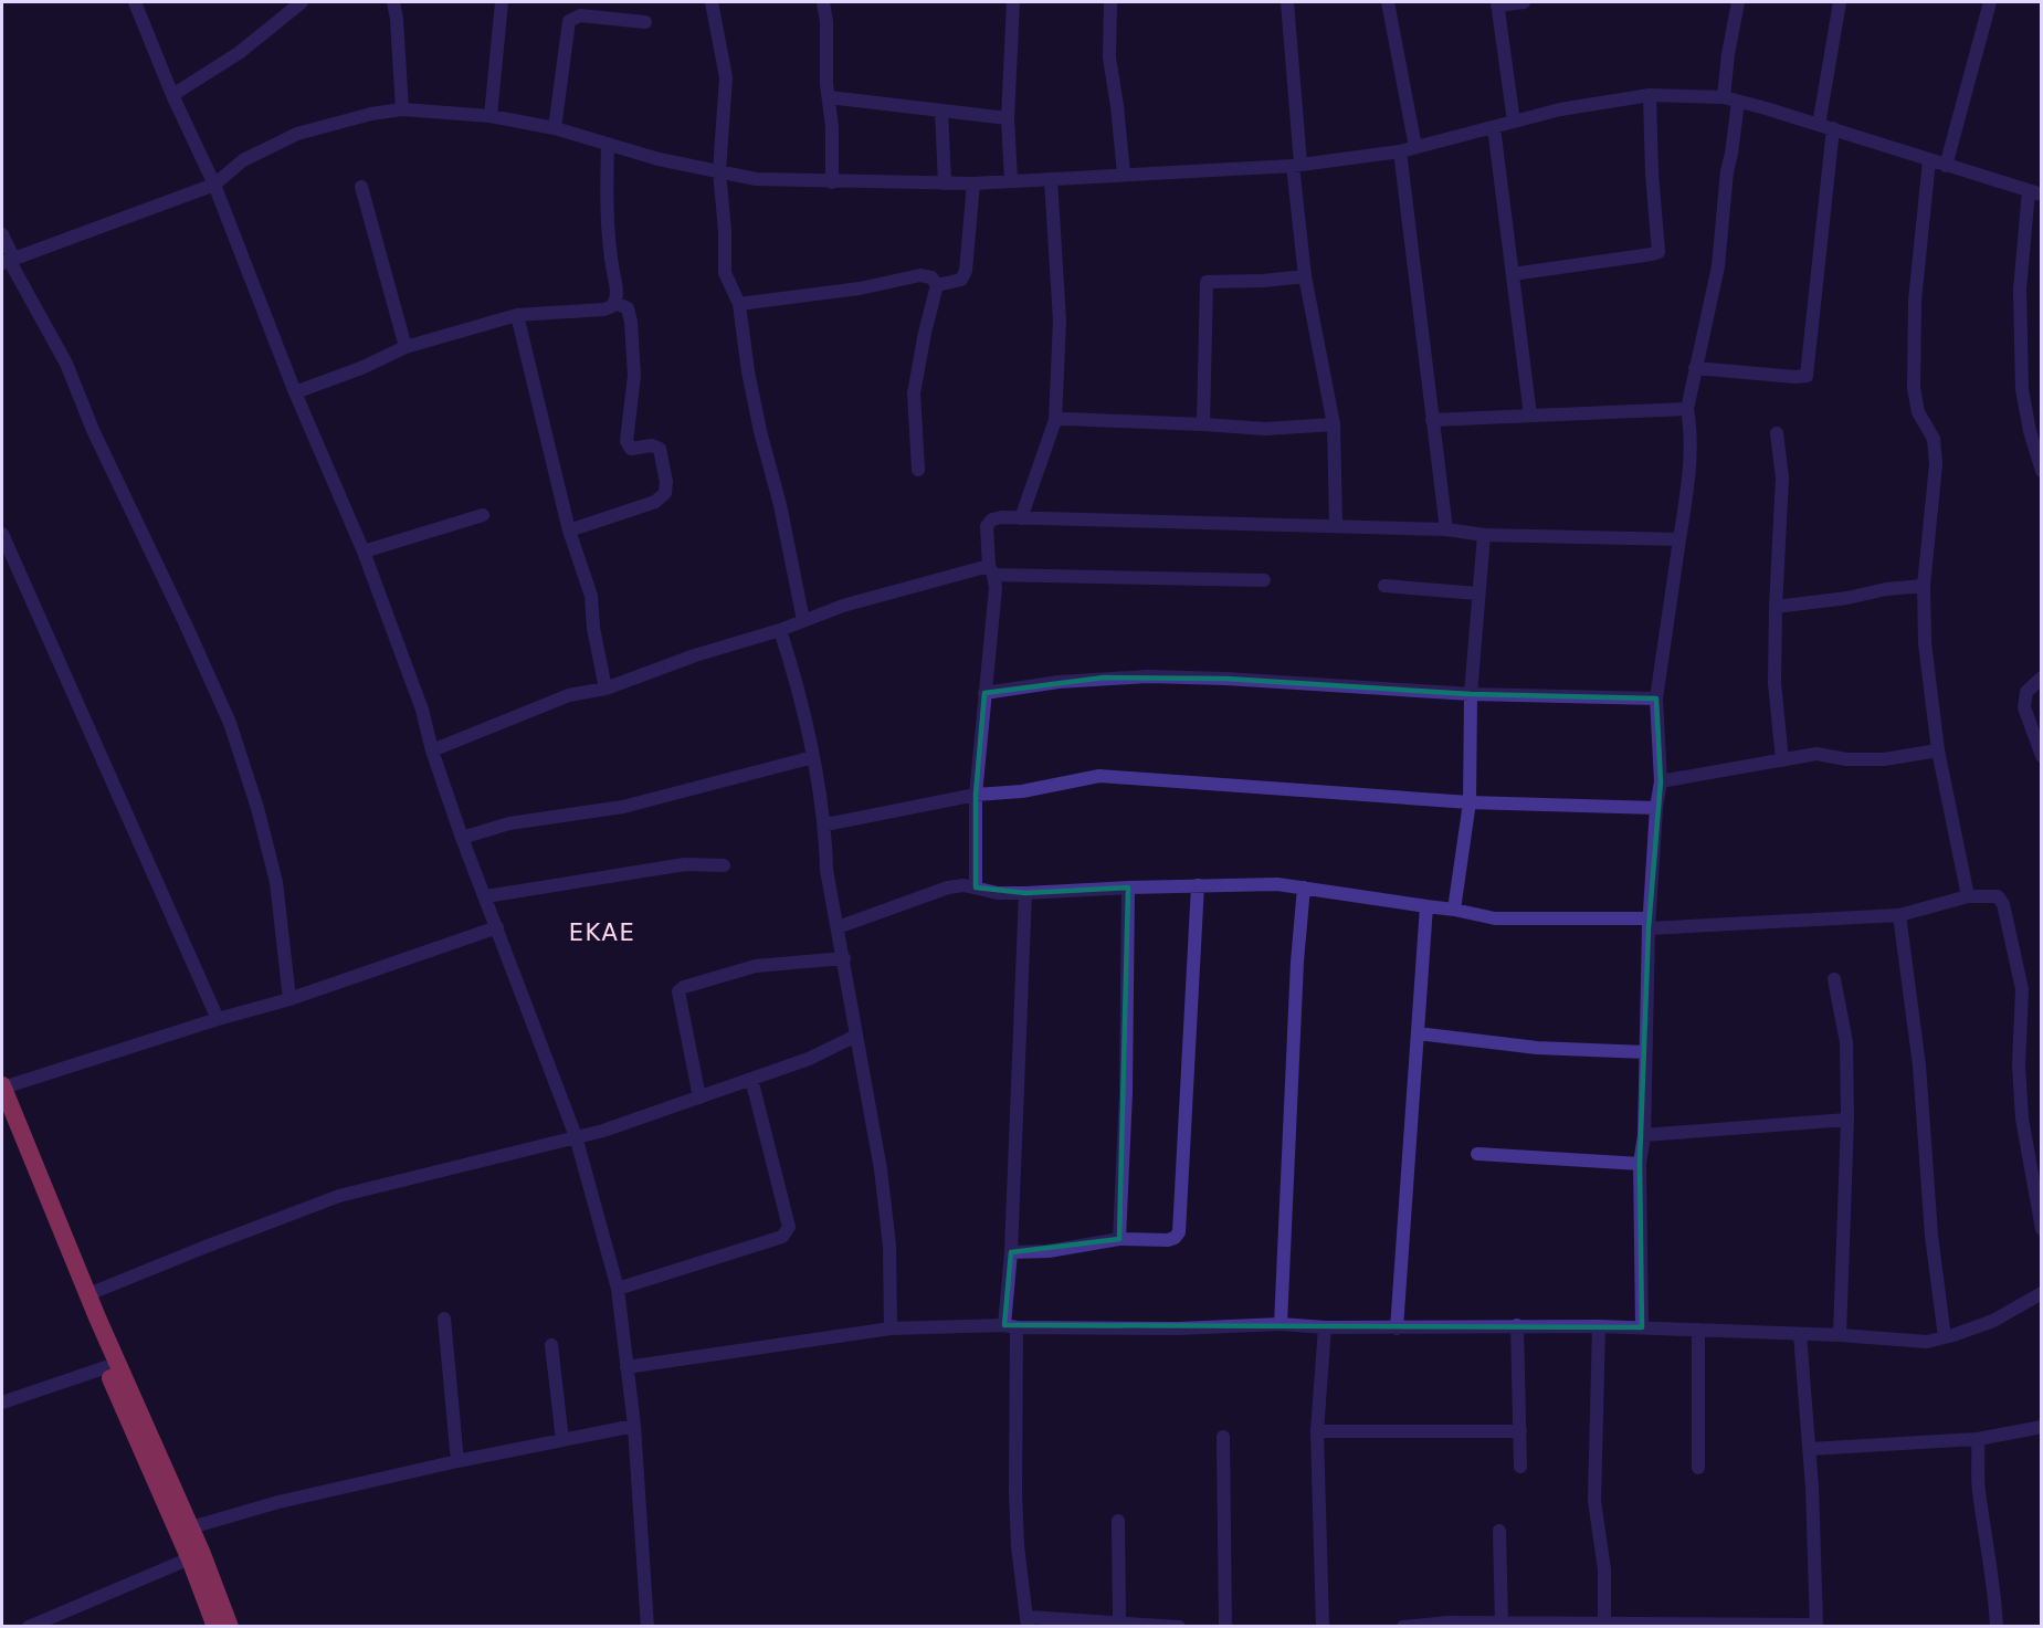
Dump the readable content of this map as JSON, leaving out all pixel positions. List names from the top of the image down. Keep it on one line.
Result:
{"districts":["EKAE"]}
